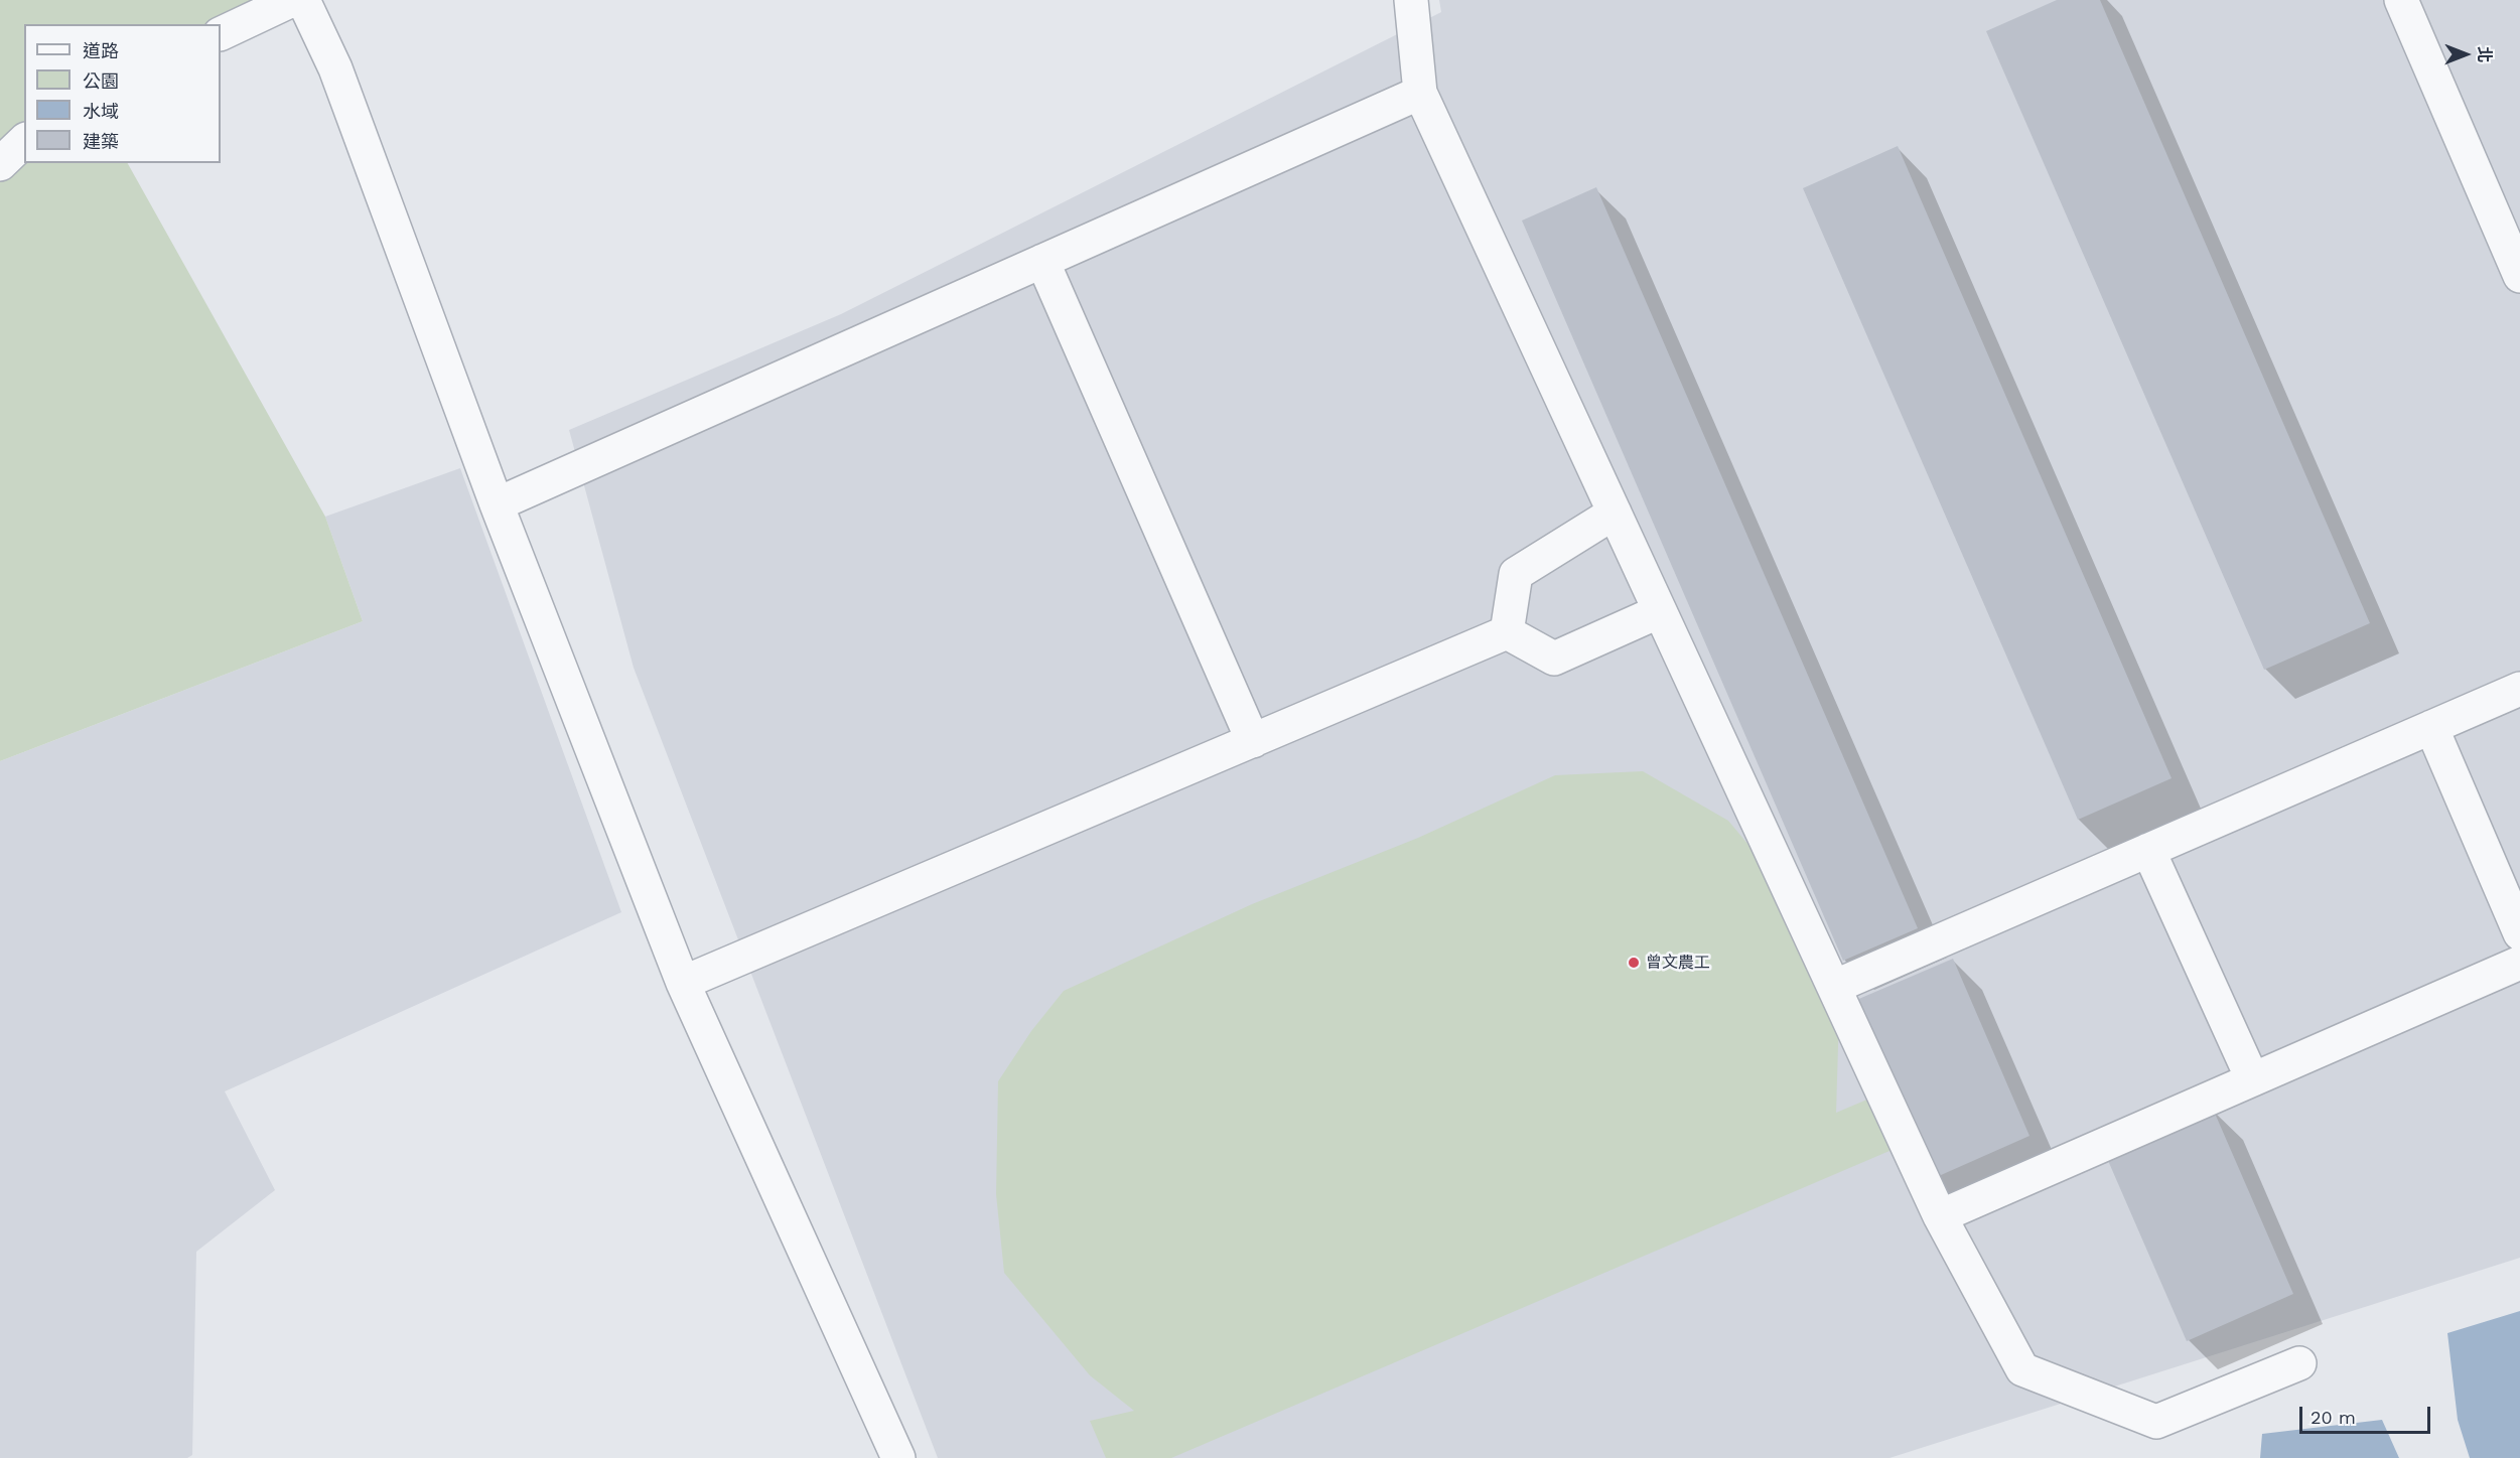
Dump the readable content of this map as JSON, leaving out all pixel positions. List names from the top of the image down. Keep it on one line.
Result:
{"places":["曾文農工"],"legend":["道路","公園","水域","建築"],"scale_bar":"20 m","north":"right"}
